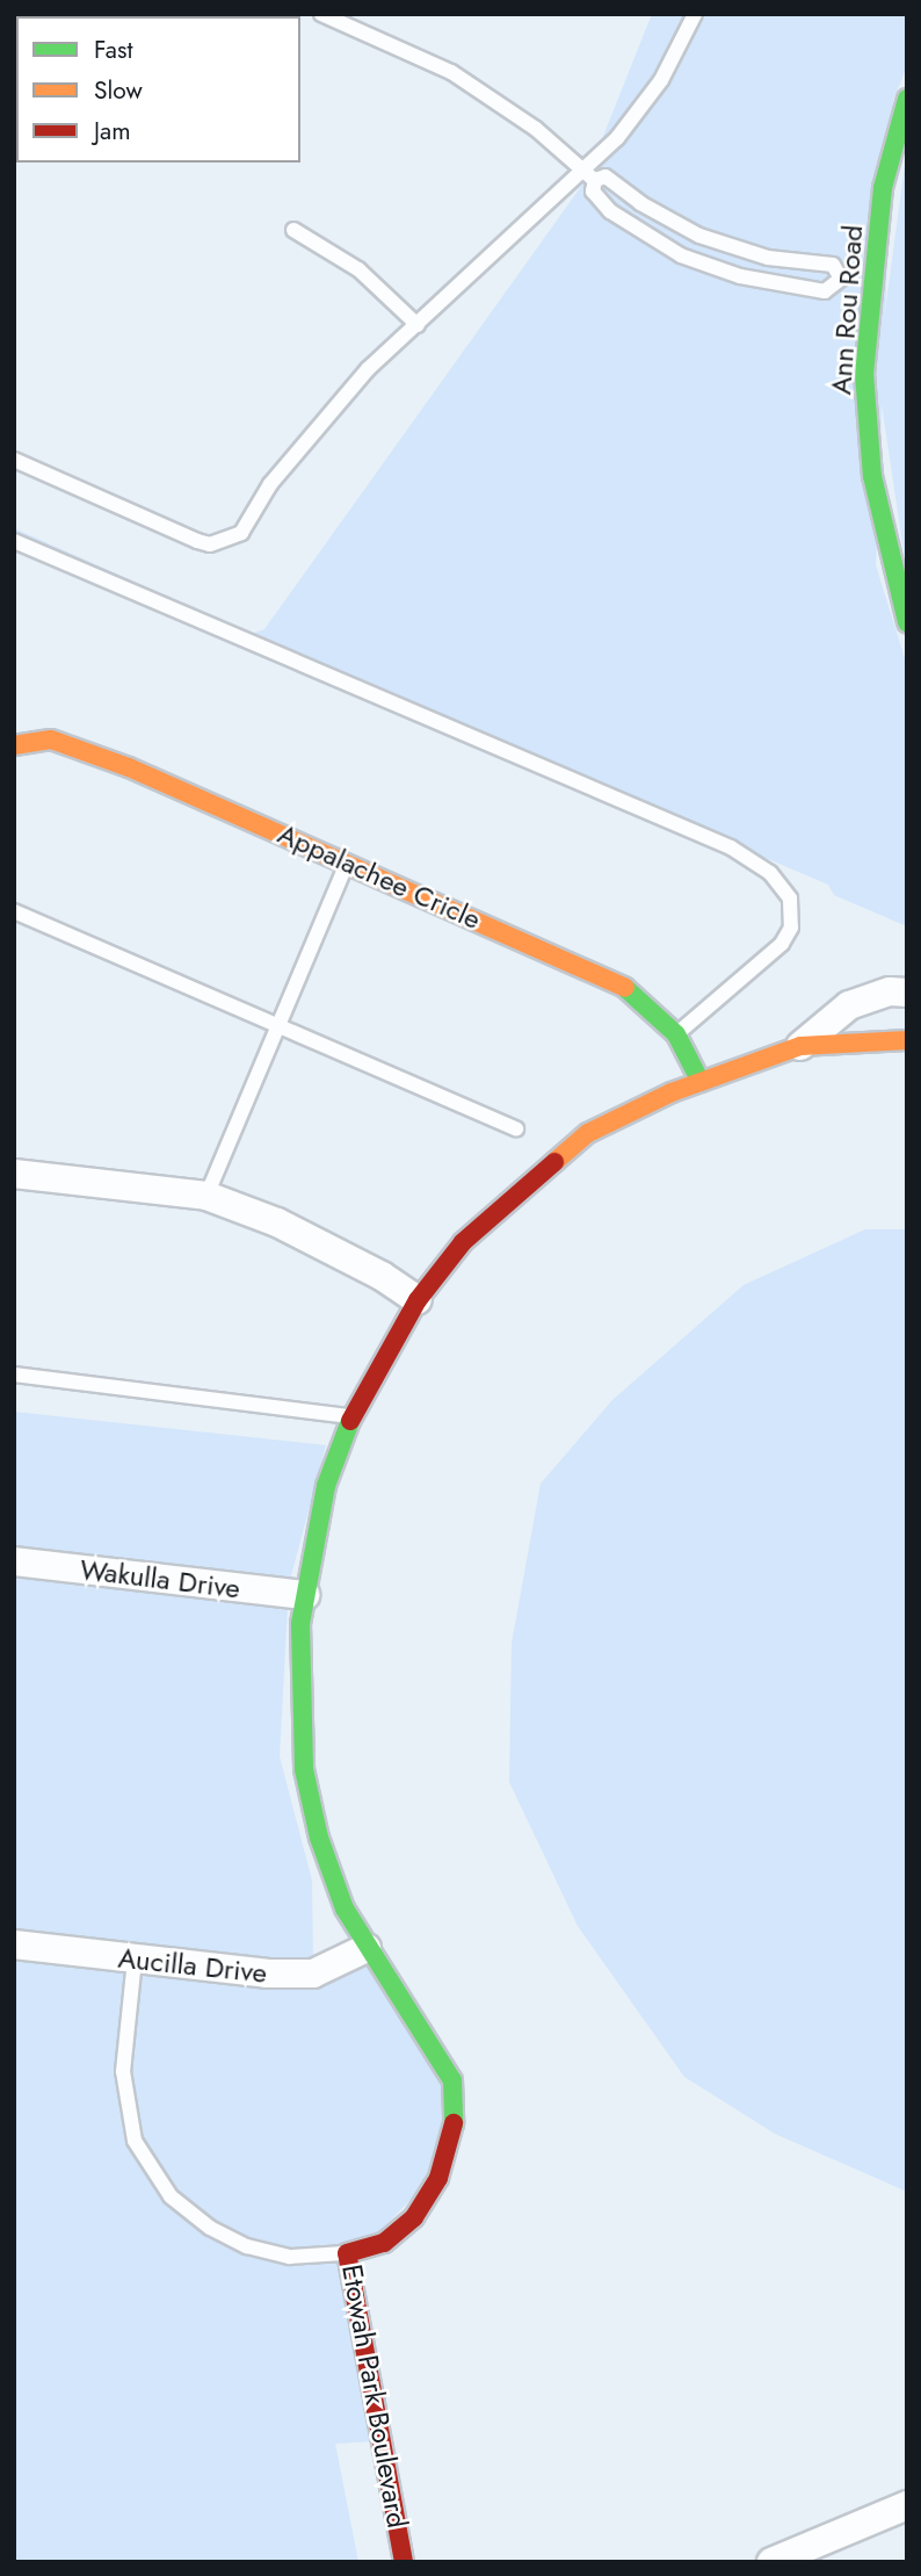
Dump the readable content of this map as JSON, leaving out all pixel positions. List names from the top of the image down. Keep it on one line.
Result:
{"streets":{"street":["Ann Rou Road","Appalachee Cricle","Wakulla Drive","Aucilla Drive","Etowah Park Boulevard"]},"crossings":[["Appalachee Cricle","Etowah Park Boulevard"],["Wakulla Drive","Etowah Park Boulevard"],["Aucilla Drive","Etowah Park Boulevard"]],"legend":["Fast","Slow","Jam"]}
